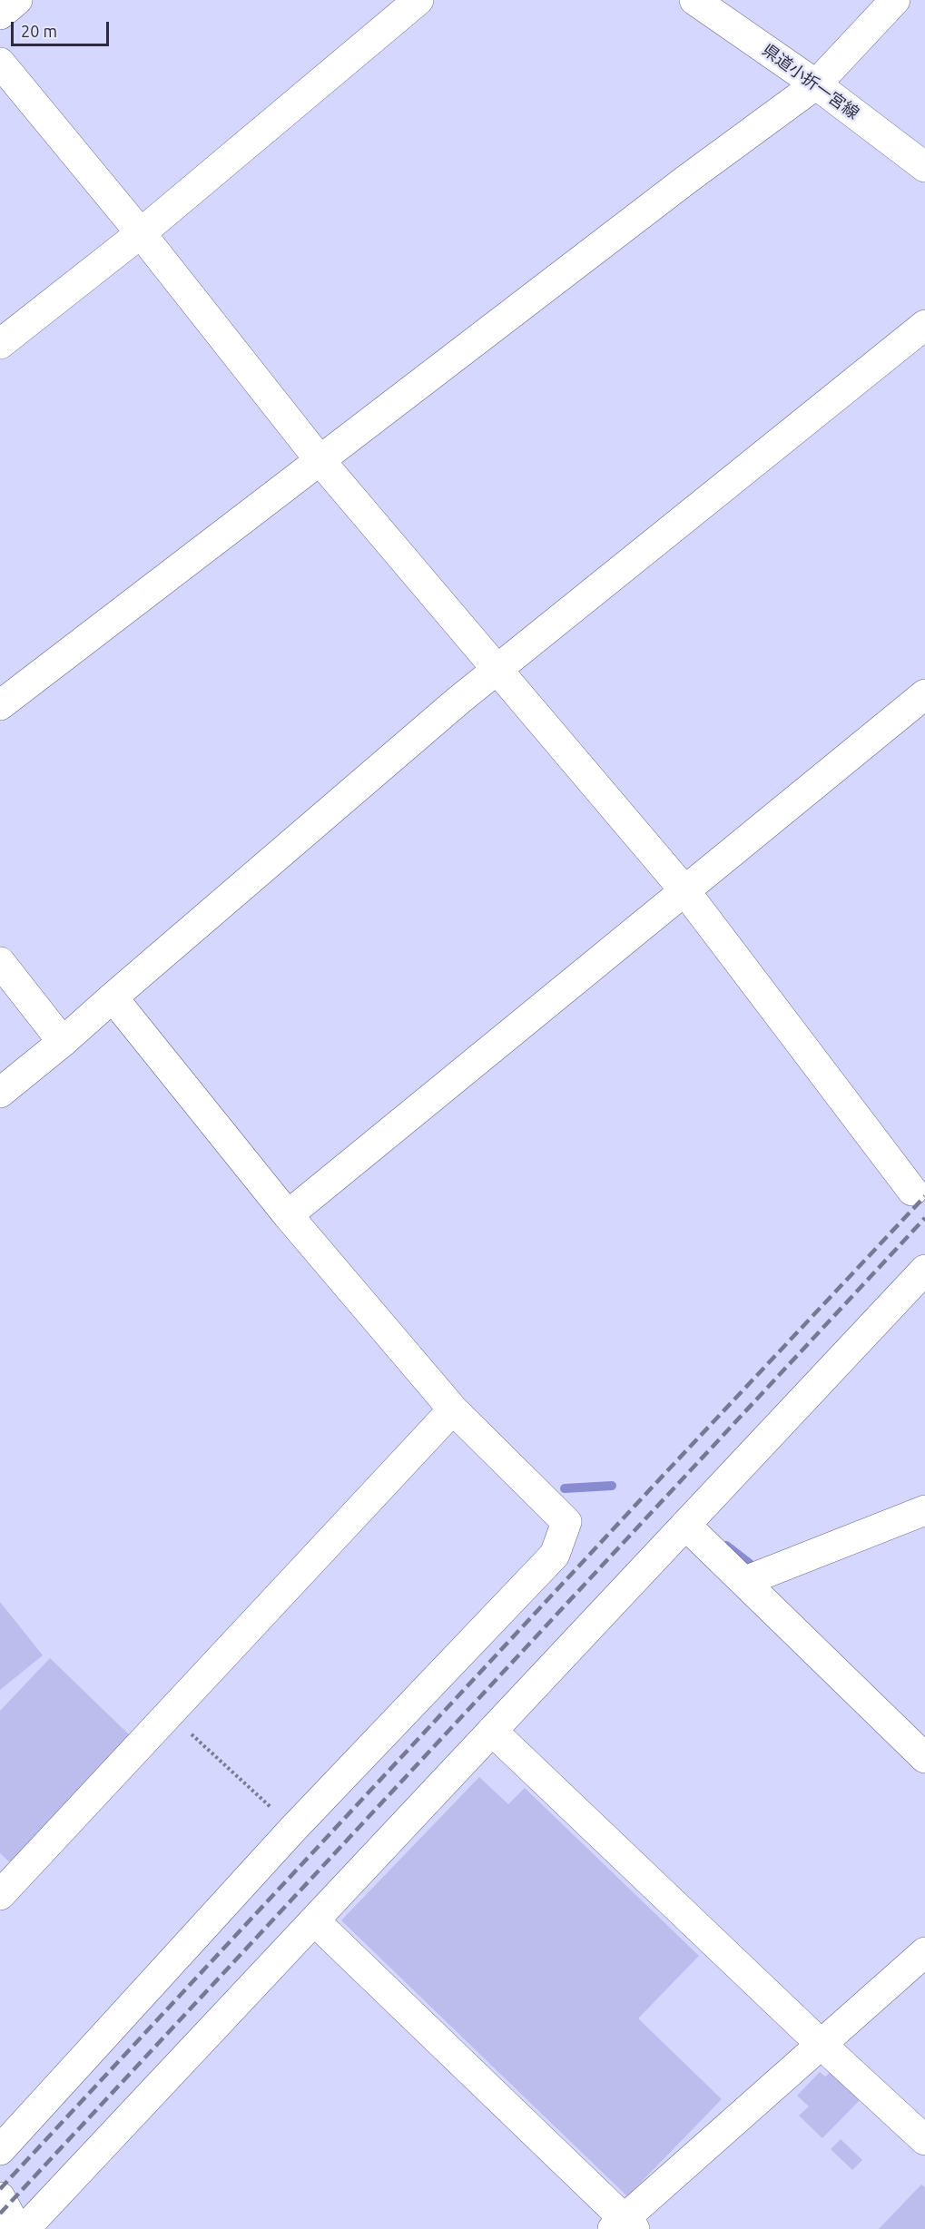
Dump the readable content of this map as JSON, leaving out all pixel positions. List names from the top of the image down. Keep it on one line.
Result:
{"streets":{"street":["県道小折一宮線"]},"scale_bar":"20 m"}
